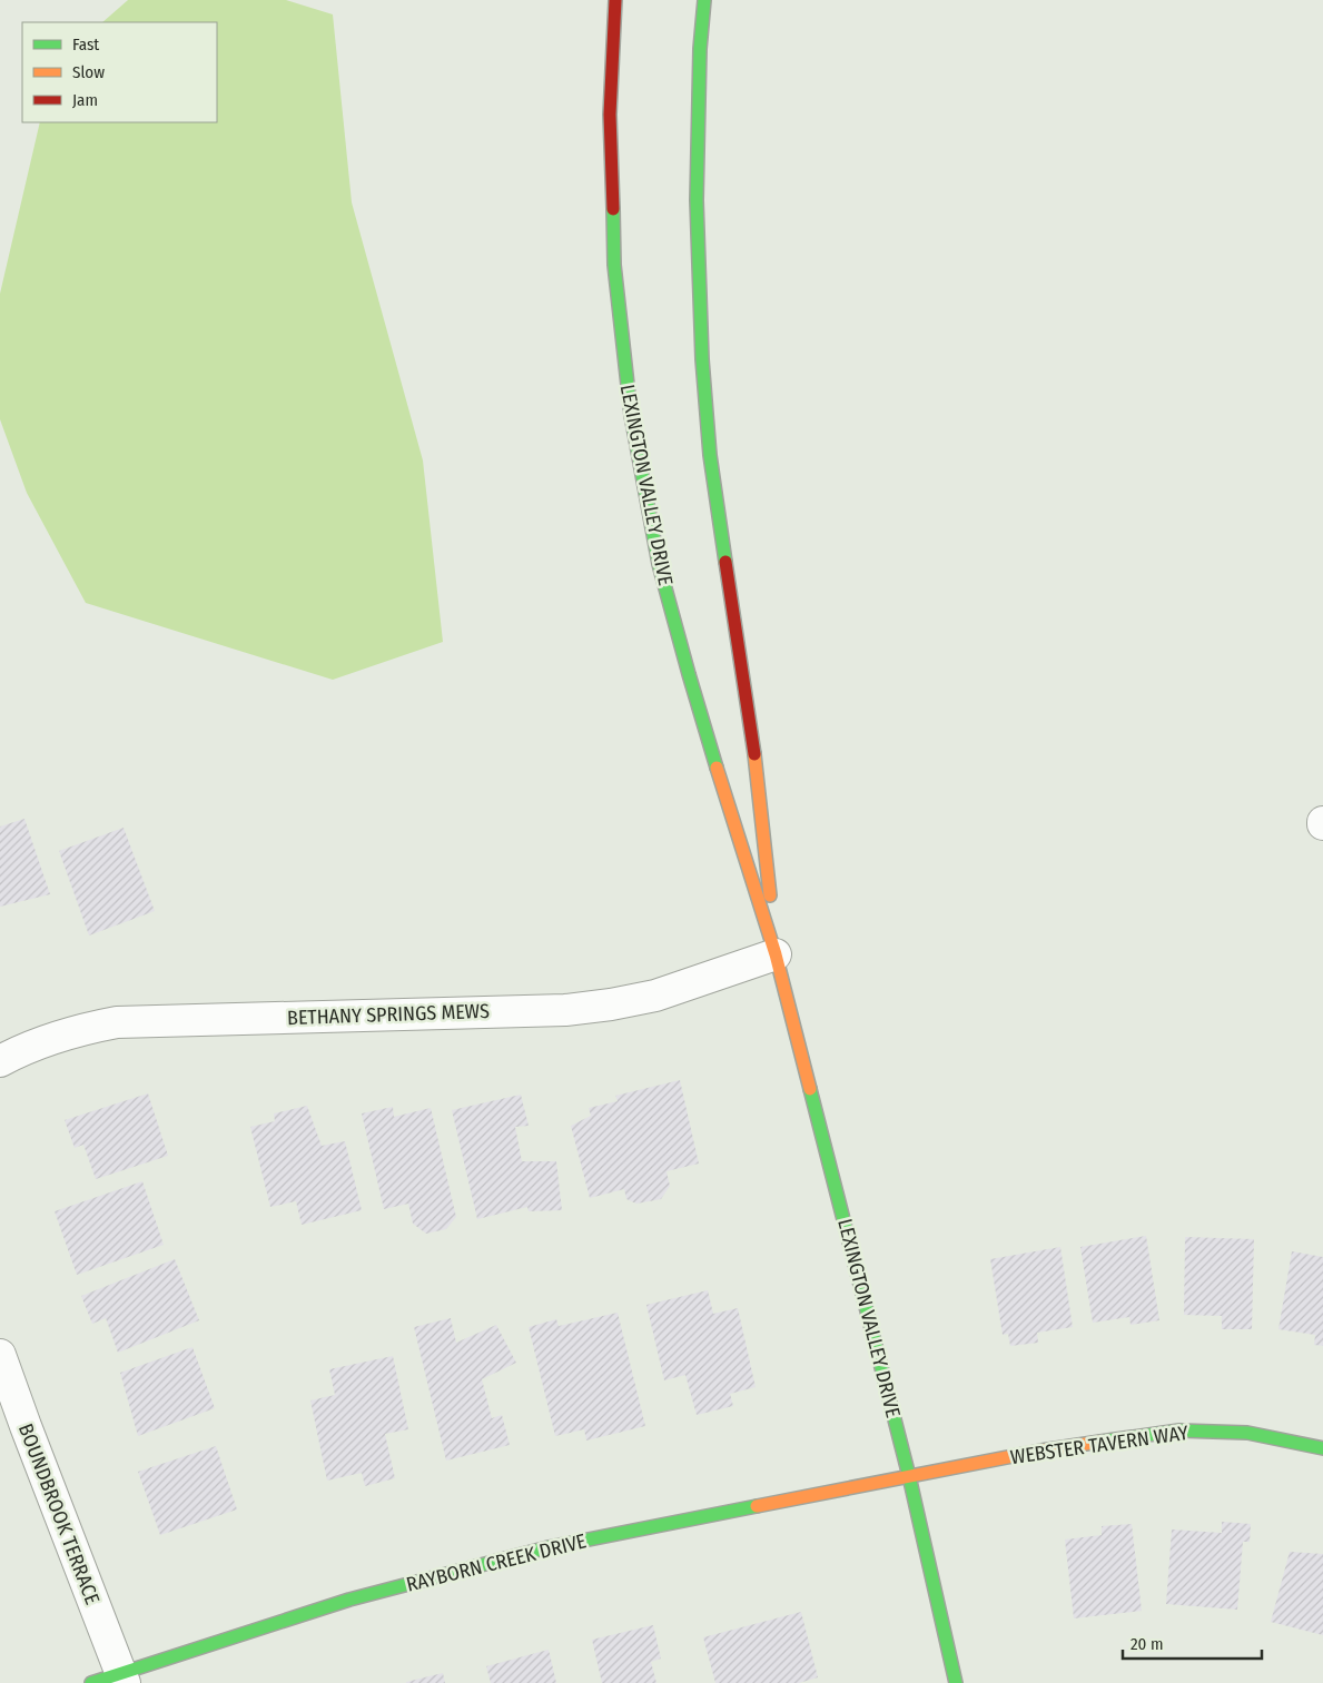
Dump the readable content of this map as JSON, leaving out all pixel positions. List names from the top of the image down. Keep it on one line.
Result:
{"streets":{"street":["LEXINGTON VALLEY DRIVE","BETHANY SPRINGS MEWS","WEBSTER TAVERN WAY","BOUNDBROOK TERRACE","RAYBORN CREEK DRIVE"]},"crossings":[["LEXINGTON VALLEY DRIVE","BETHANY SPRINGS MEWS"],["LEXINGTON VALLEY DRIVE","WEBSTER TAVERN WAY"],["LEXINGTON VALLEY DRIVE","RAYBORN CREEK DRIVE"],["WEBSTER TAVERN WAY","RAYBORN CREEK DRIVE"],["BOUNDBROOK TERRACE","RAYBORN CREEK DRIVE"]],"legend":["Fast","Slow","Jam"],"scale_bar":"20 m"}
